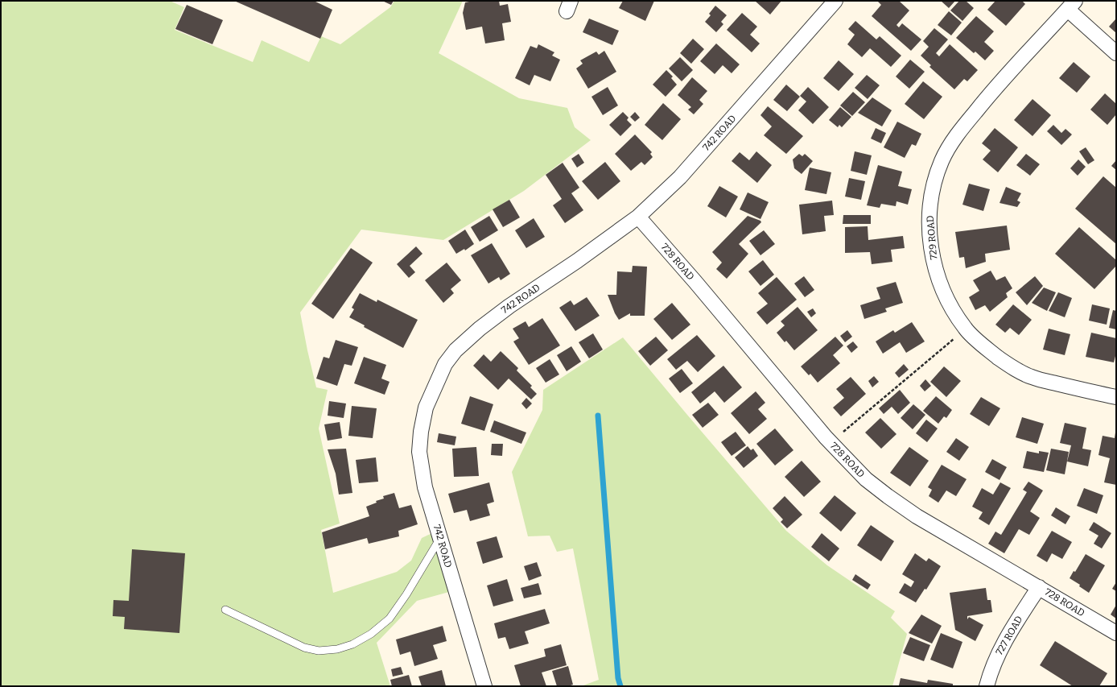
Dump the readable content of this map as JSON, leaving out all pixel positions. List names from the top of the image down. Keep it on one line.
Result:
{"streets":{"street":["742 ROAD","729 ROAD","728 ROAD","727 ROAD"]},"crossings":[["742 ROAD","728 ROAD"],["728 ROAD","727 ROAD"]]}
